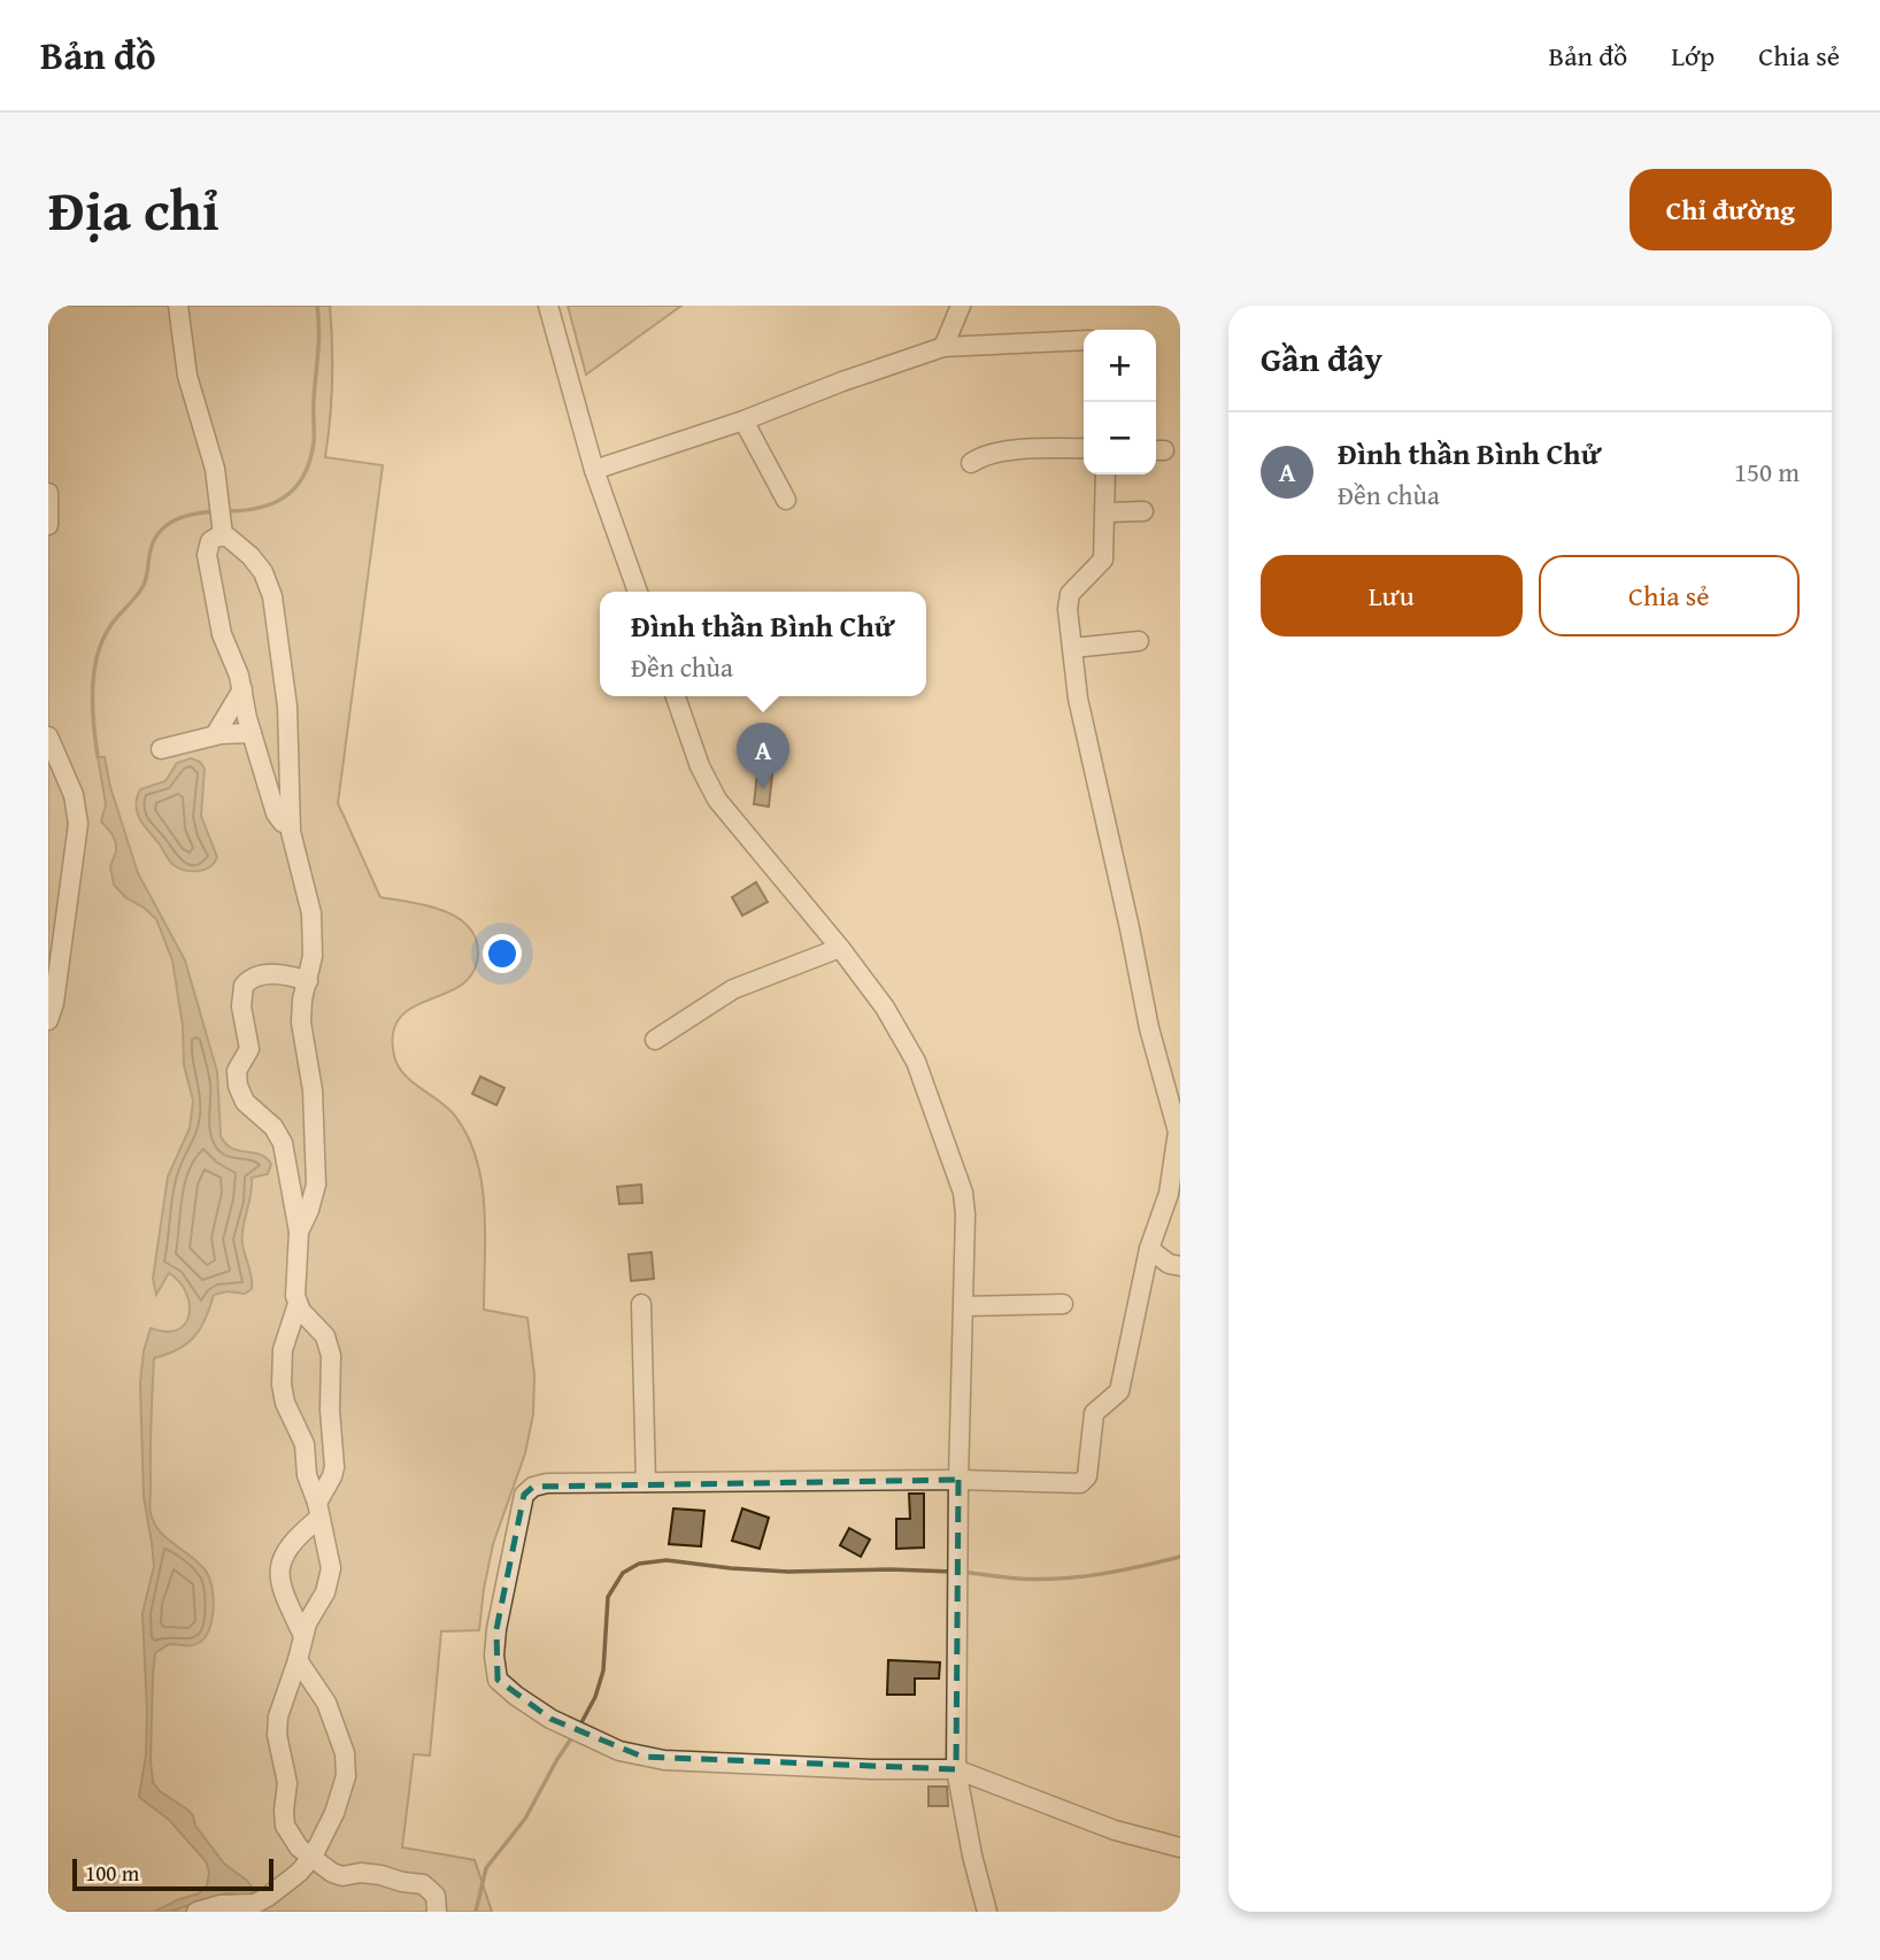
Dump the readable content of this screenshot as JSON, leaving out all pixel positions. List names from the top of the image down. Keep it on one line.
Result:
{"scale_bar":"100 m","page":{"header":"Bản đồ","nav":["Bản đồ","Lớp","Chia sẻ"],"title":"Địa chỉ","buttons":["Chỉ đường",["Lưu","Chia sẻ"]],"heading":"Gần đây","map_buttons":["+","−"],"list":[{"mark":"A","name":"Đình thần Bình Chử","note":"Đền chùa","value":"150 m"}],"popup":["Đình thần Bình Chử","Đền chùa"],"pins":"A","scale":"100 m"}}
